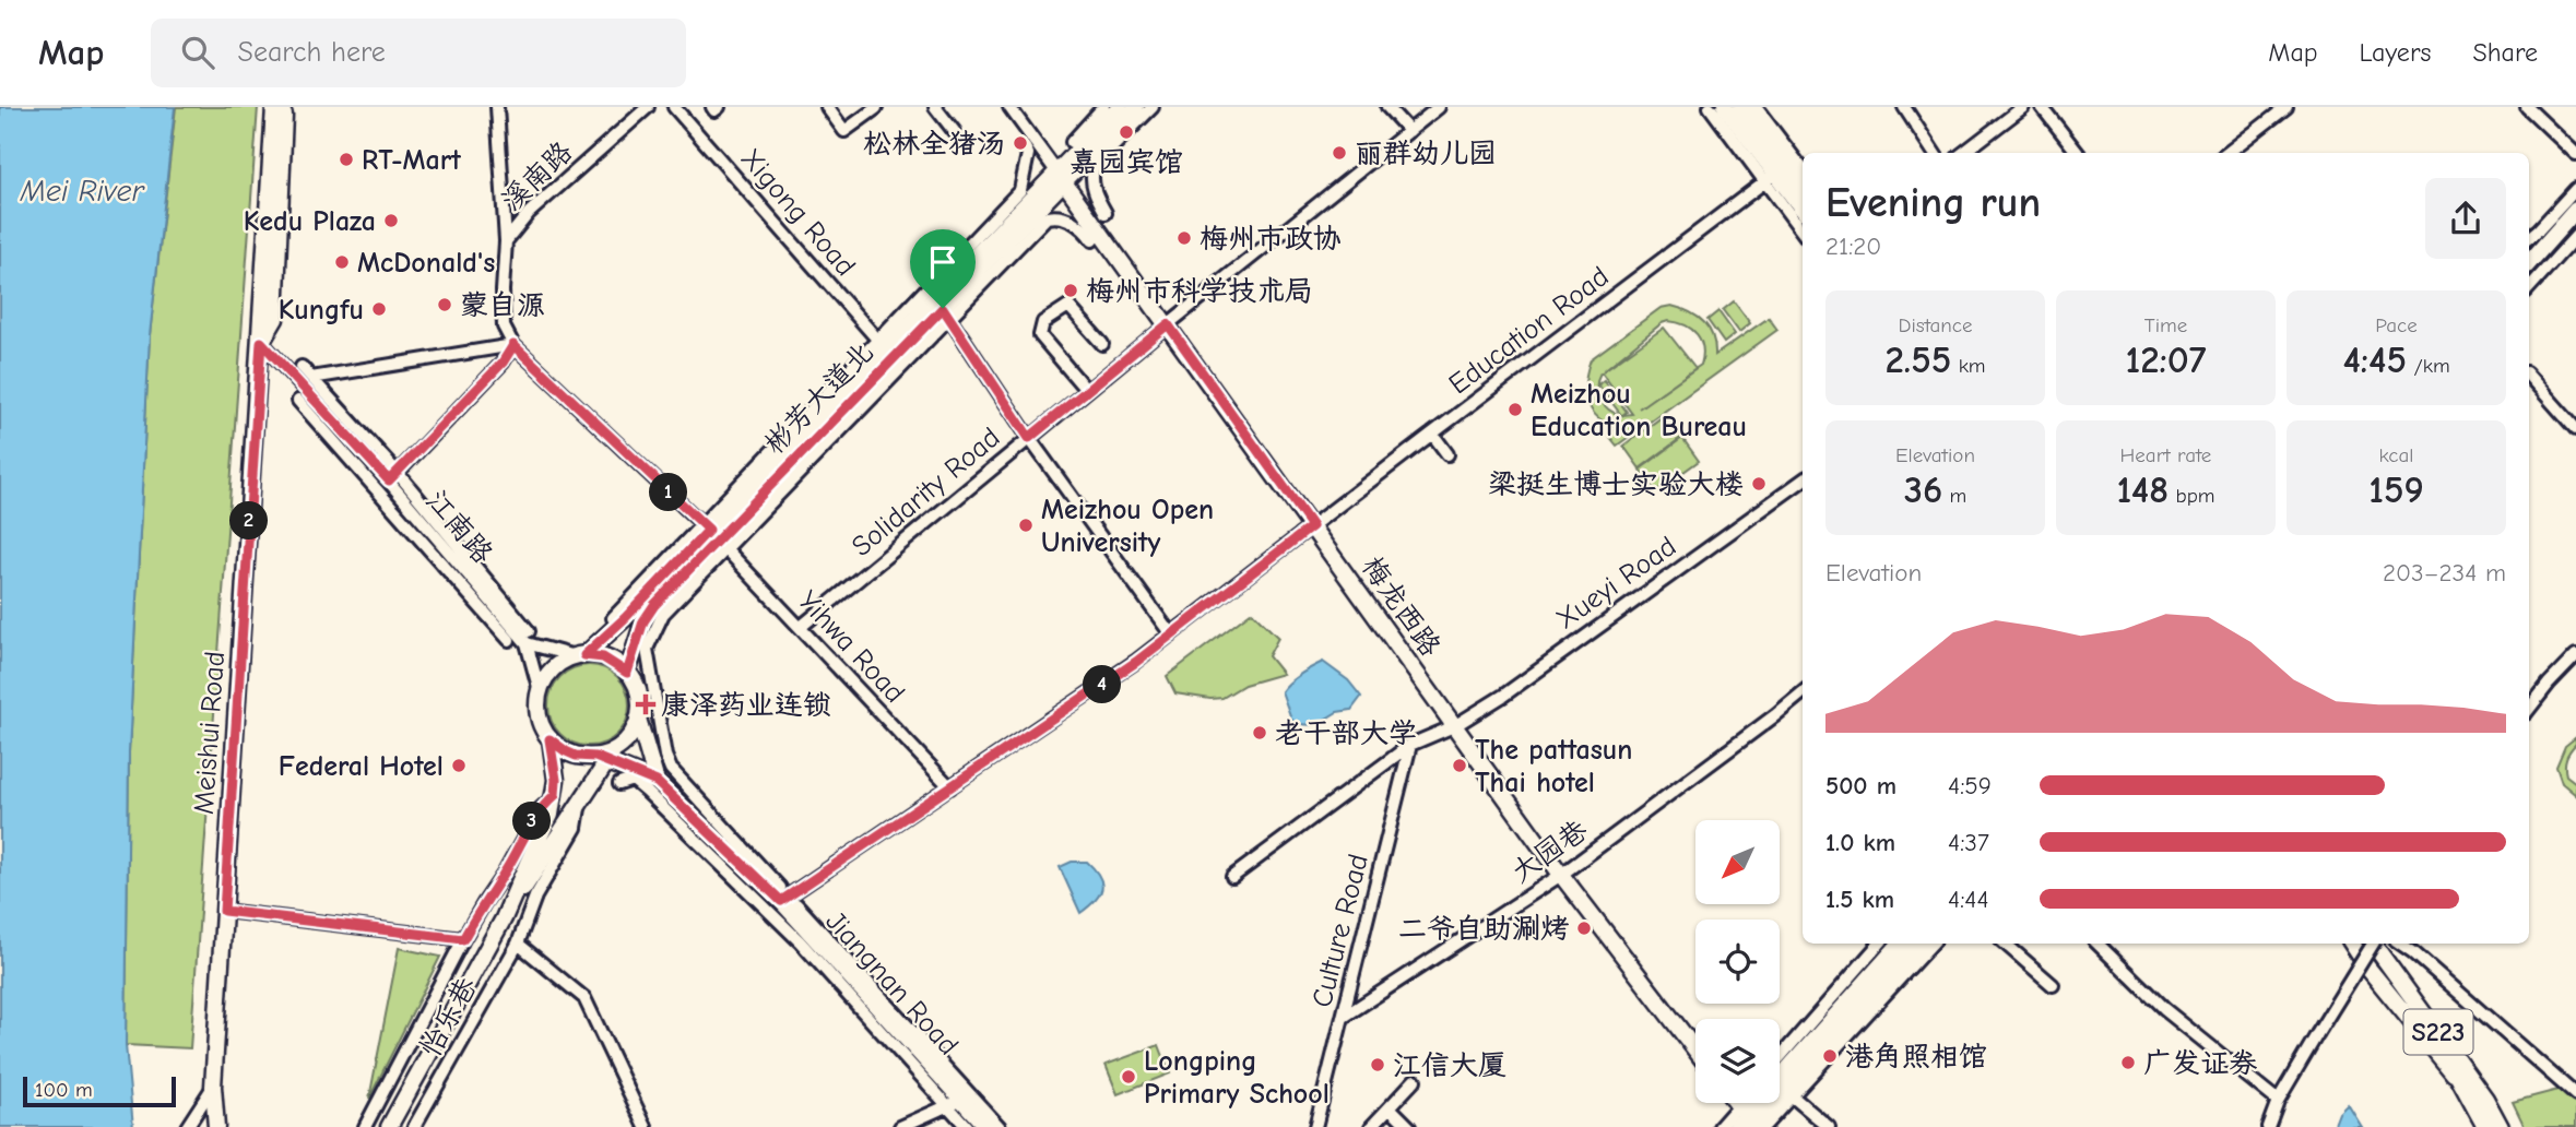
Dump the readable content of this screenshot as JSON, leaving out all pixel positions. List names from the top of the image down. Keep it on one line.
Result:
{"streets":{"main road":["彬芳大道北","梅龙西路","Meishui Road","Jiangnan Road","S223"],"street":["溪南路","Xigong Road","Education Road","Solidarity Road","江南路","Xueyi Road","Yihwa Road","大园巷","Culture Road","怡乐巷"]},"crossings":[["溪南路","Yihwa Road"],["Xigong Road","彬芳大道北"],["Education Road","梅龙西路"],["Education Road","Yihwa Road"],["Education Road","Jiangnan Road"],["彬芳大道北","江南路"],["彬芳大道北","梅龙西路"],["彬芳大道北","Yihwa Road"],["彬芳大道北","Jiangnan Road"],["Solidarity Road","梅龙西路"],["Solidarity Road","Yihwa Road"],["江南路","Meishui Road"],["江南路","Jiangnan Road"],["Xueyi Road","梅龙西路"],["Xueyi Road","Culture Road"],["梅龙西路","大园巷"],["大园巷","Culture Road"]],"water":["Mei River"],"places":{"other":["嘉园宾馆","松林全猪汤","丽群幼儿园","RT-Mart","Kedu Plaza","梅州市政协","McDonald's","梅州市科学技术局","蒙自源","Kungfu","Meizhou Education Bureau","梁挺生博士实验大楼","Meizhou Open University","老干部大学","Federal Hotel","The pattasun Thai hotel","二爷自助涮烤","港角照相馆","广发证券","江信大厦","Longping Primary School"],"health":["康泽药业连锁"]},"scale_bar":"100 m","north":"bottom left","page":{"header":"Map","search":"Search here","nav":["Map","Layers","Share"],"heading":["Evening run","21:20"],"stats":[["Distance","2.55 km"],["Time","12:07"],["Pace","4:45 /km"],["Elevation","36 m"],["Heart rate","148 bpm"],["kcal","159"]],"pins":["1","2","4","3"],"chart":["Elevation","203–234 m"],"list":[{"name":"500 m","note":"4:59"},{"name":"1.0 km","note":"4:37"},{"name":"1.5 km","note":"4:44"}],"scale":"100 m"}}
